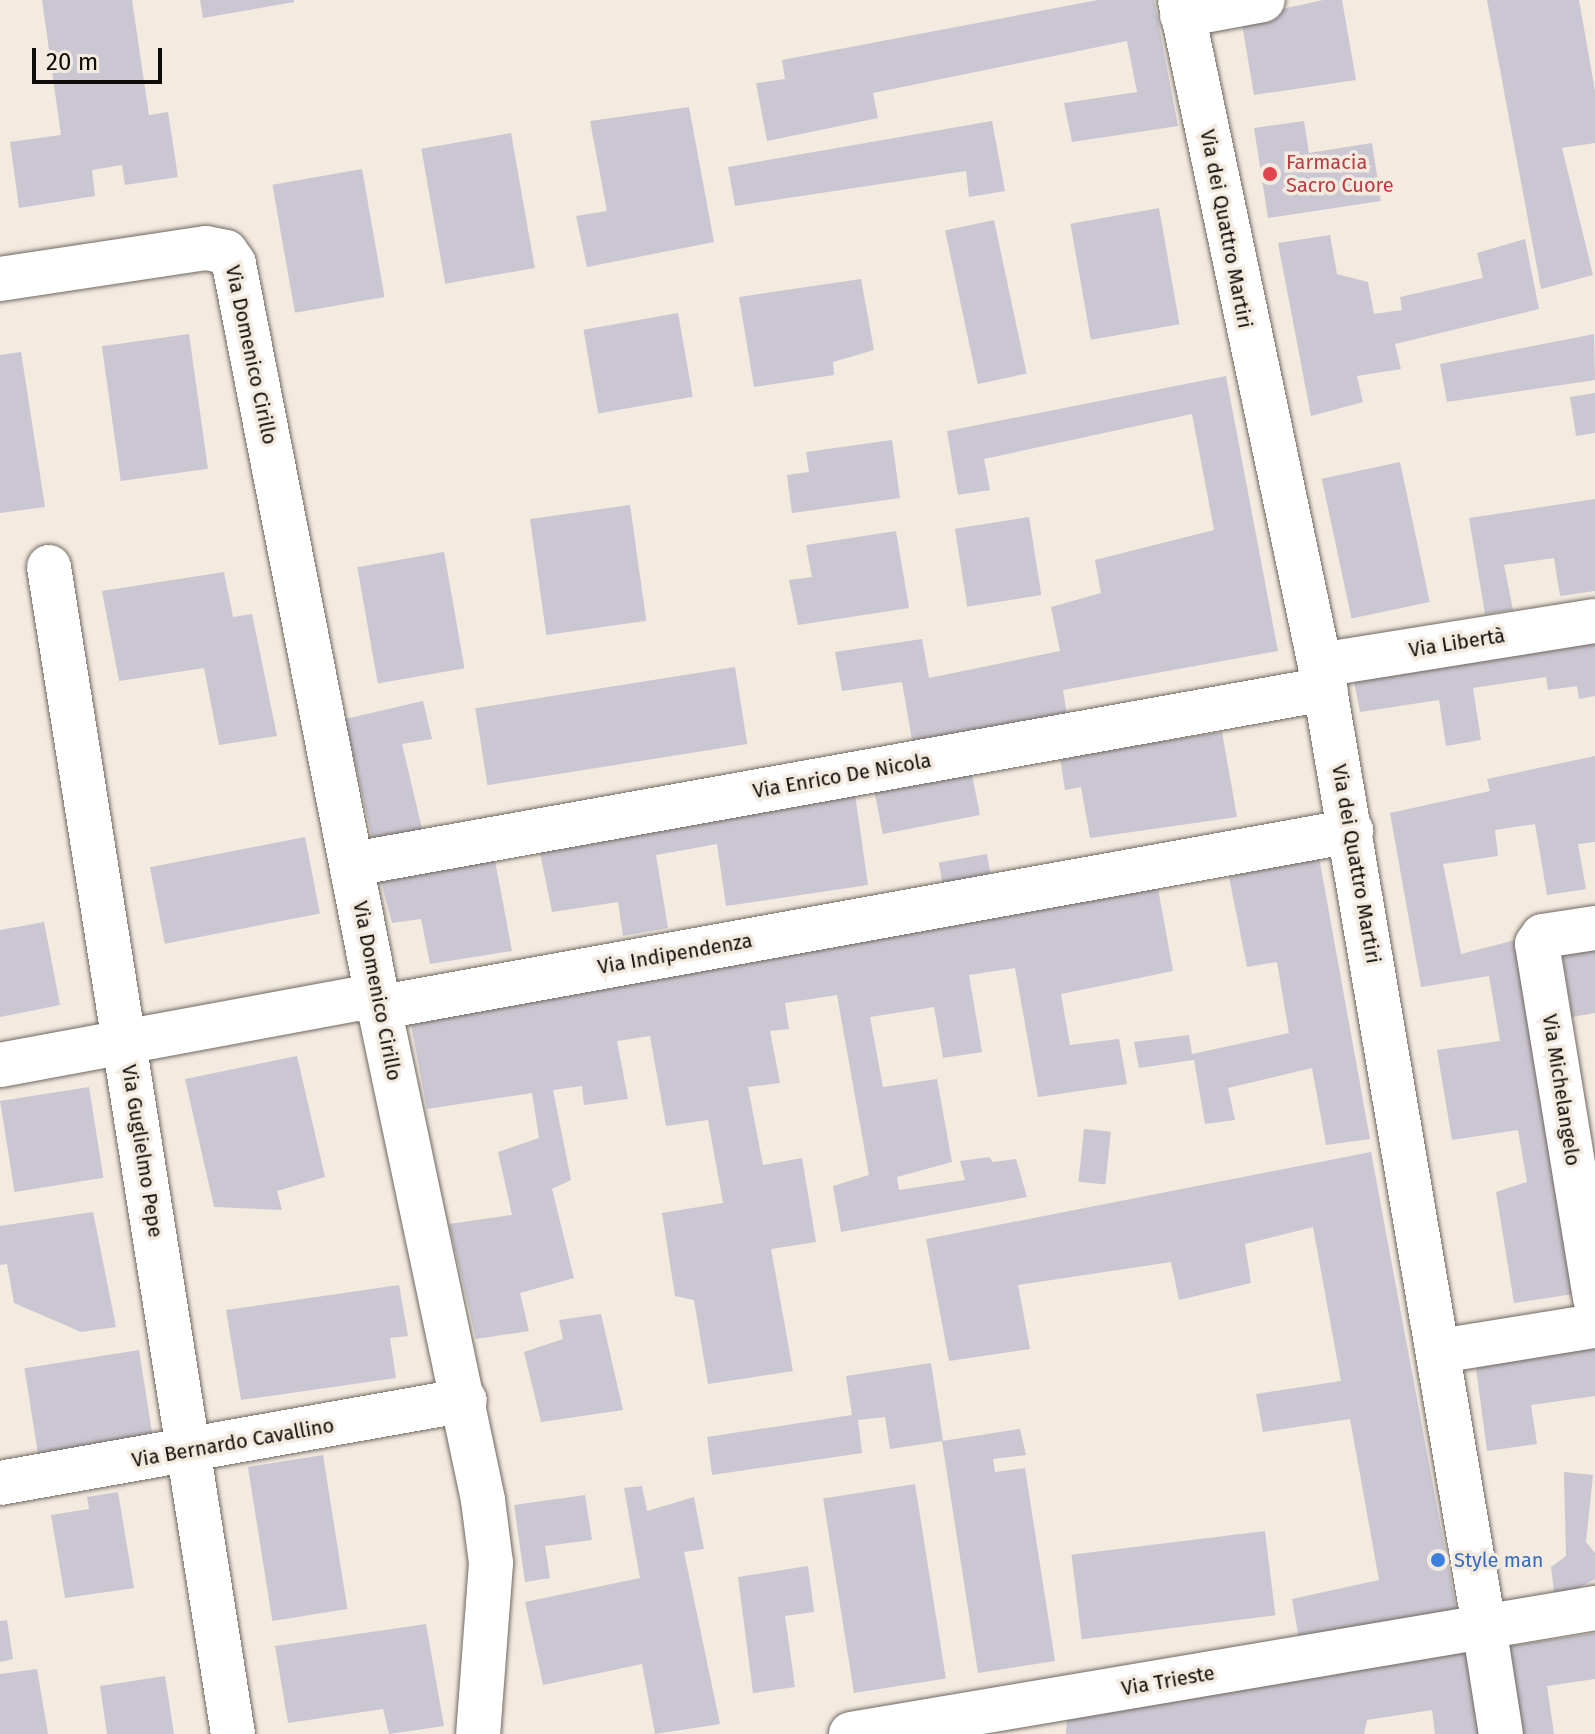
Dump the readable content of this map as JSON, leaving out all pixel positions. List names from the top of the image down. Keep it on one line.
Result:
{"streets":{"street":["Via dei Quattro Martiri","Via Domenico Cirillo","Via Libertà","Via Enrico De Nicola","Via Indipendenza","Via Michelangelo","Via Guglielmo Pepe","Via Bernardo Cavallino","Via Trieste"]},"crossings":[["Via dei Quattro Martiri","Via Libertà"],["Via dei Quattro Martiri","Via Enrico De Nicola"],["Via dei Quattro Martiri","Via Indipendenza"],["Via dei Quattro Martiri","Via Trieste"],["Via Domenico Cirillo","Via Indipendenza"],["Via Domenico Cirillo","Via Bernardo Cavallino"],["Via Libertà","Via Enrico De Nicola"],["Via Indipendenza","Via Guglielmo Pepe"],["Via Guglielmo Pepe","Via Bernardo Cavallino"]],"places":["Farmacia Sacro Cuore","Style man"],"scale_bar":"20 m"}
